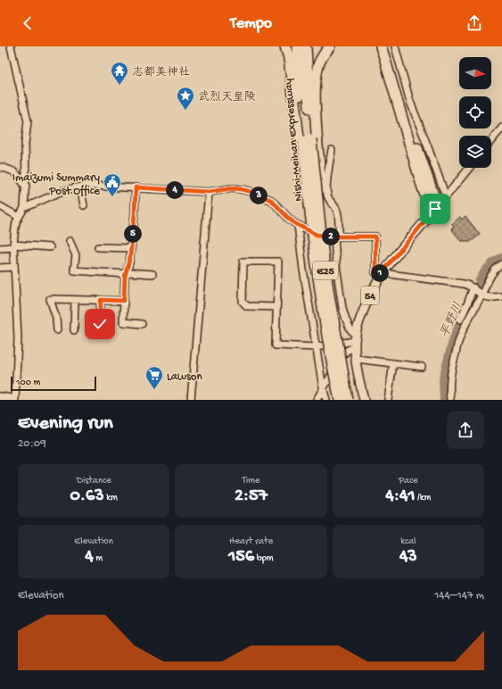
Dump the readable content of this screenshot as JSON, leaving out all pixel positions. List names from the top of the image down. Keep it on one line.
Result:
{"streets":{"highway":["Nishi-Meihan Expressway","E25"],"main road":["54"]},"water":["平野川"],"places":{"temple":["志都美神社"],"place":["武烈天皇陵"],"public building":["Imaizumi Summary Post Office"],"supermarket":["Lawson"]},"scale_bar":"100 m","north":"right","page":{"header":"Tempo","pins":["4","3","5","2","1"],"scale":"100 m","heading":["Evening run","20:09"],"stats":[["Distance","0.63 km"],["Time","2:57"],["Pace","4:41 /km"],["Elevation","4 m"],["Heart rate","156 bpm"],["kcal","43"]],"chart":["Elevation","144–147 m"]}}
